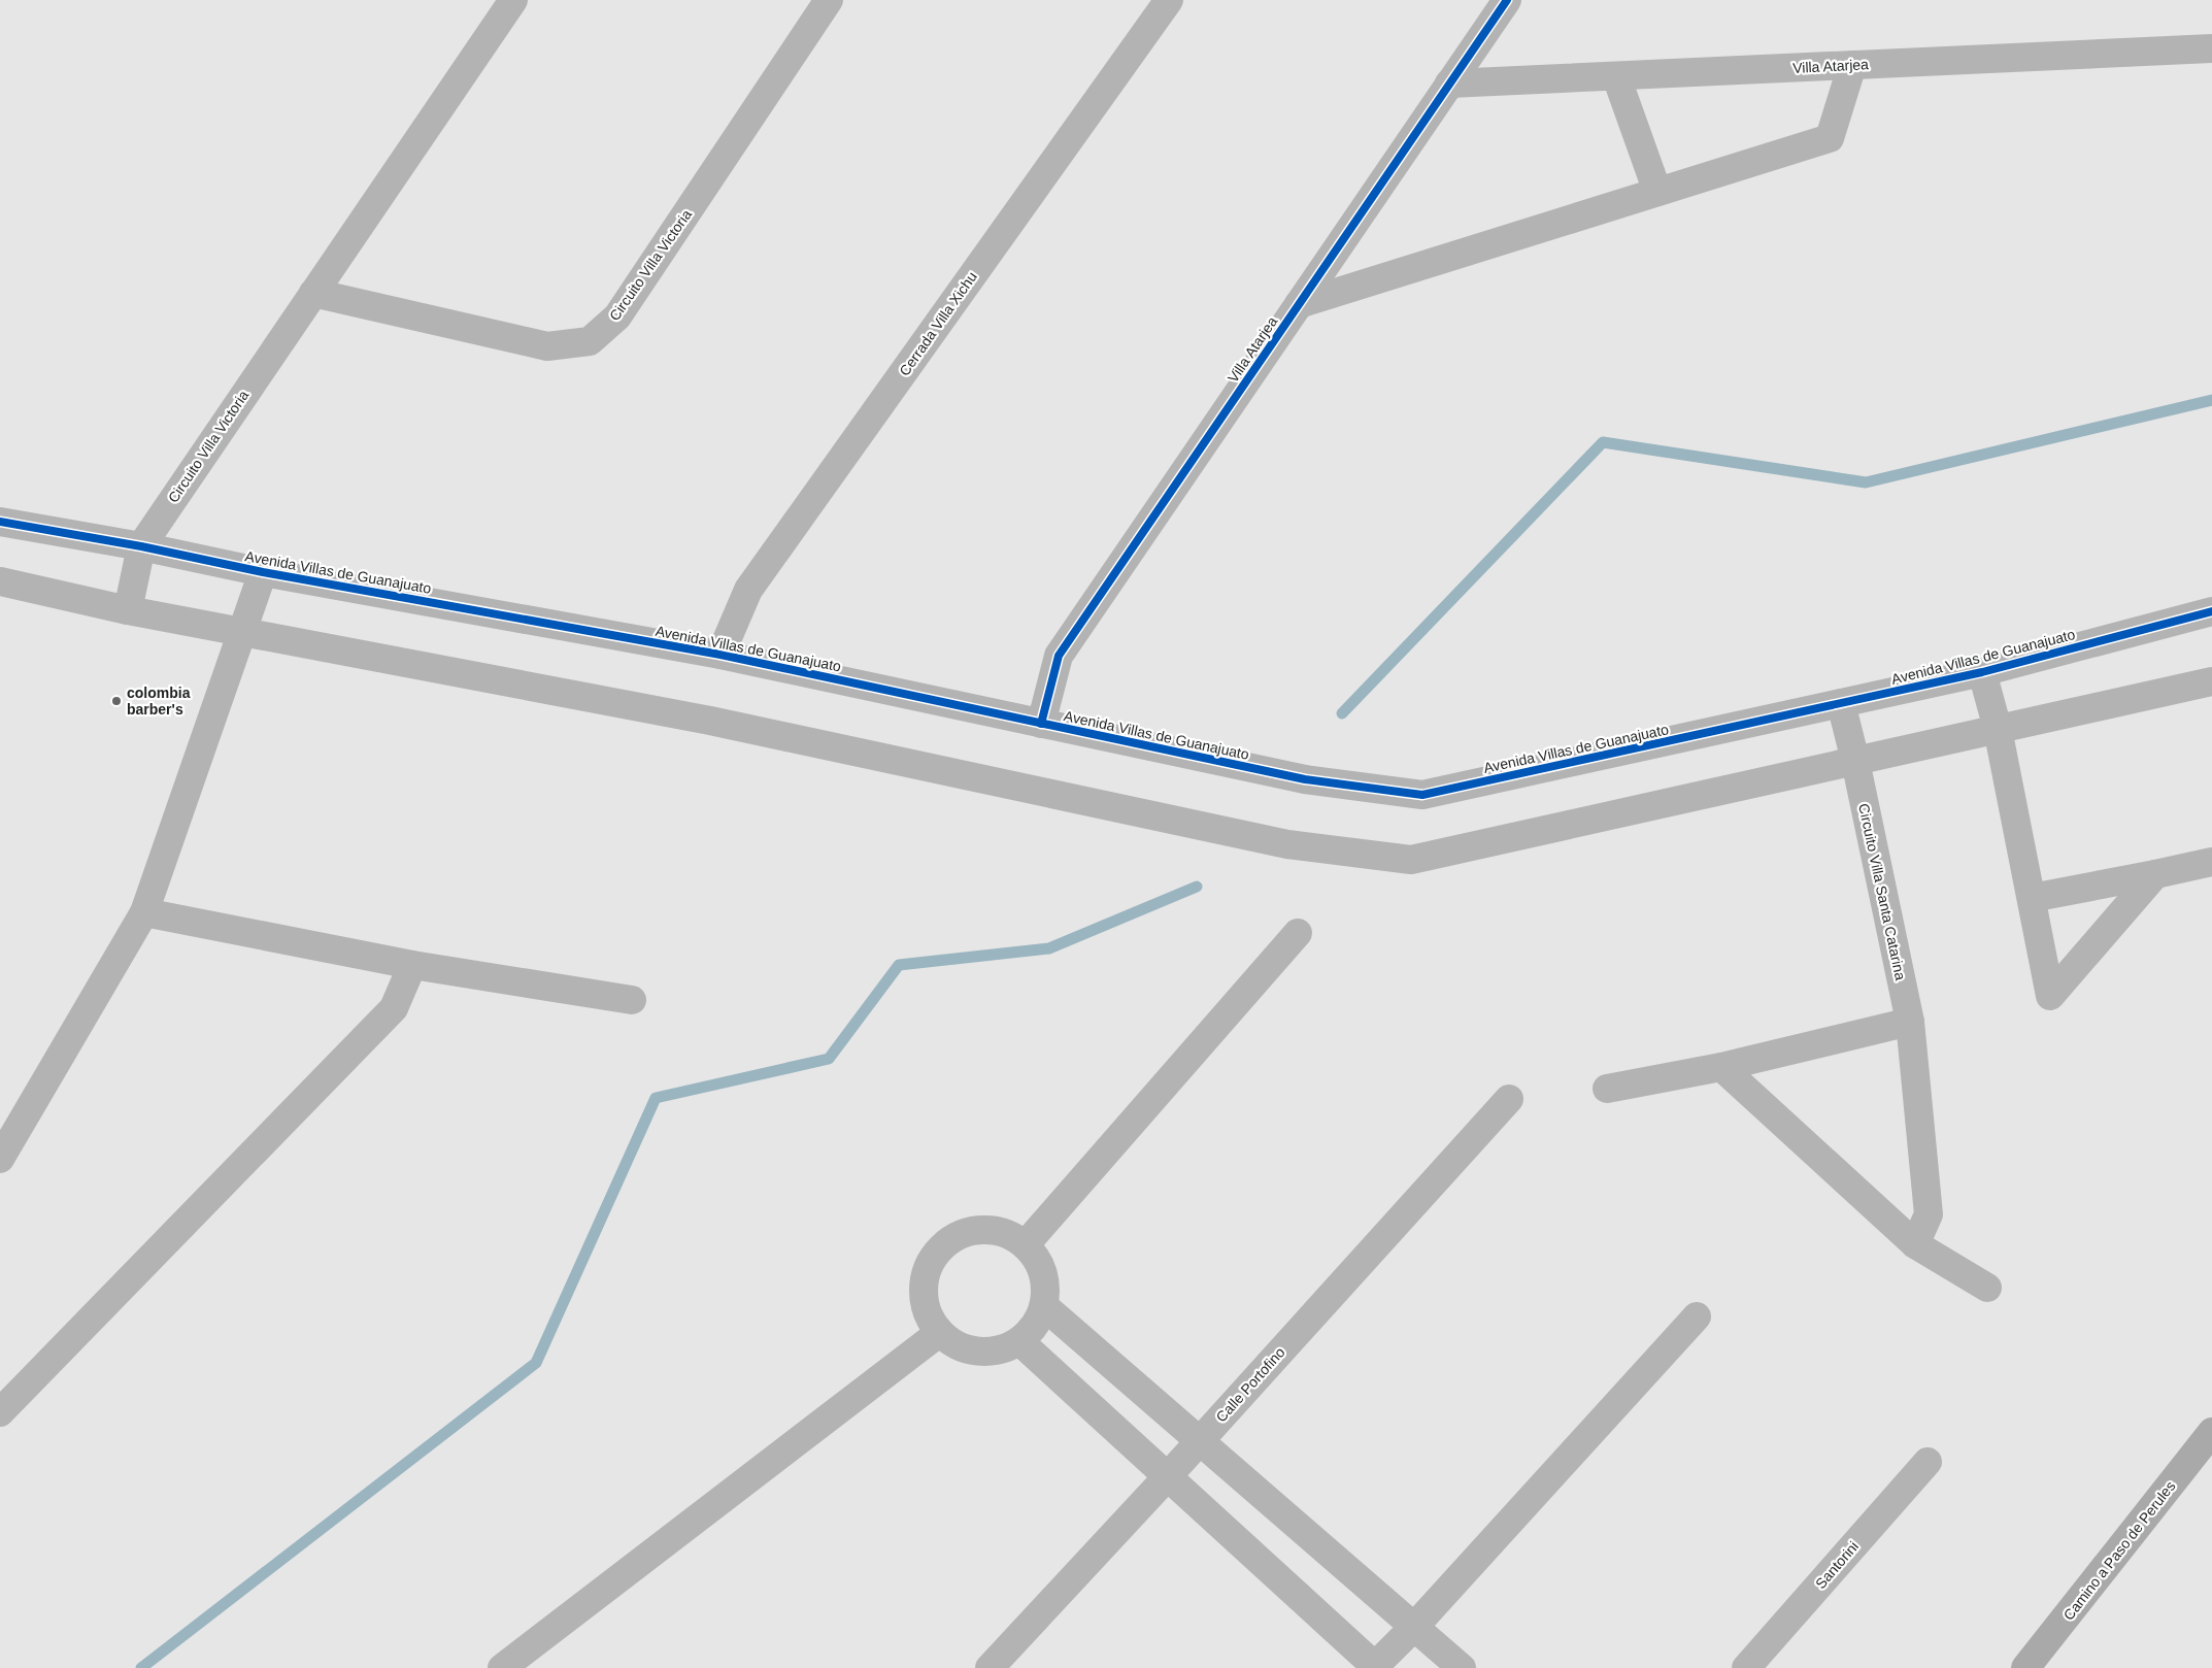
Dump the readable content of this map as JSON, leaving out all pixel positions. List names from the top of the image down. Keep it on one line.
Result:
{"streets":{"street":["Villa Atarjea","Circuito Villa Victoria","Cerrada Villa Xichu","Avenida Villas de Guanajuato","Circuito Villa Santa Catarina","Calle Portofino","Camino a Paso de Perules","Santorini"]},"crossings":[["Villa Atarjea","Avenida Villas de Guanajuato"],["Circuito Villa Victoria","Avenida Villas de Guanajuato"],["Cerrada Villa Xichu","Avenida Villas de Guanajuato"],["Avenida Villas de Guanajuato","Circuito Villa Santa Catarina"]],"places":["colombia barber's"]}
